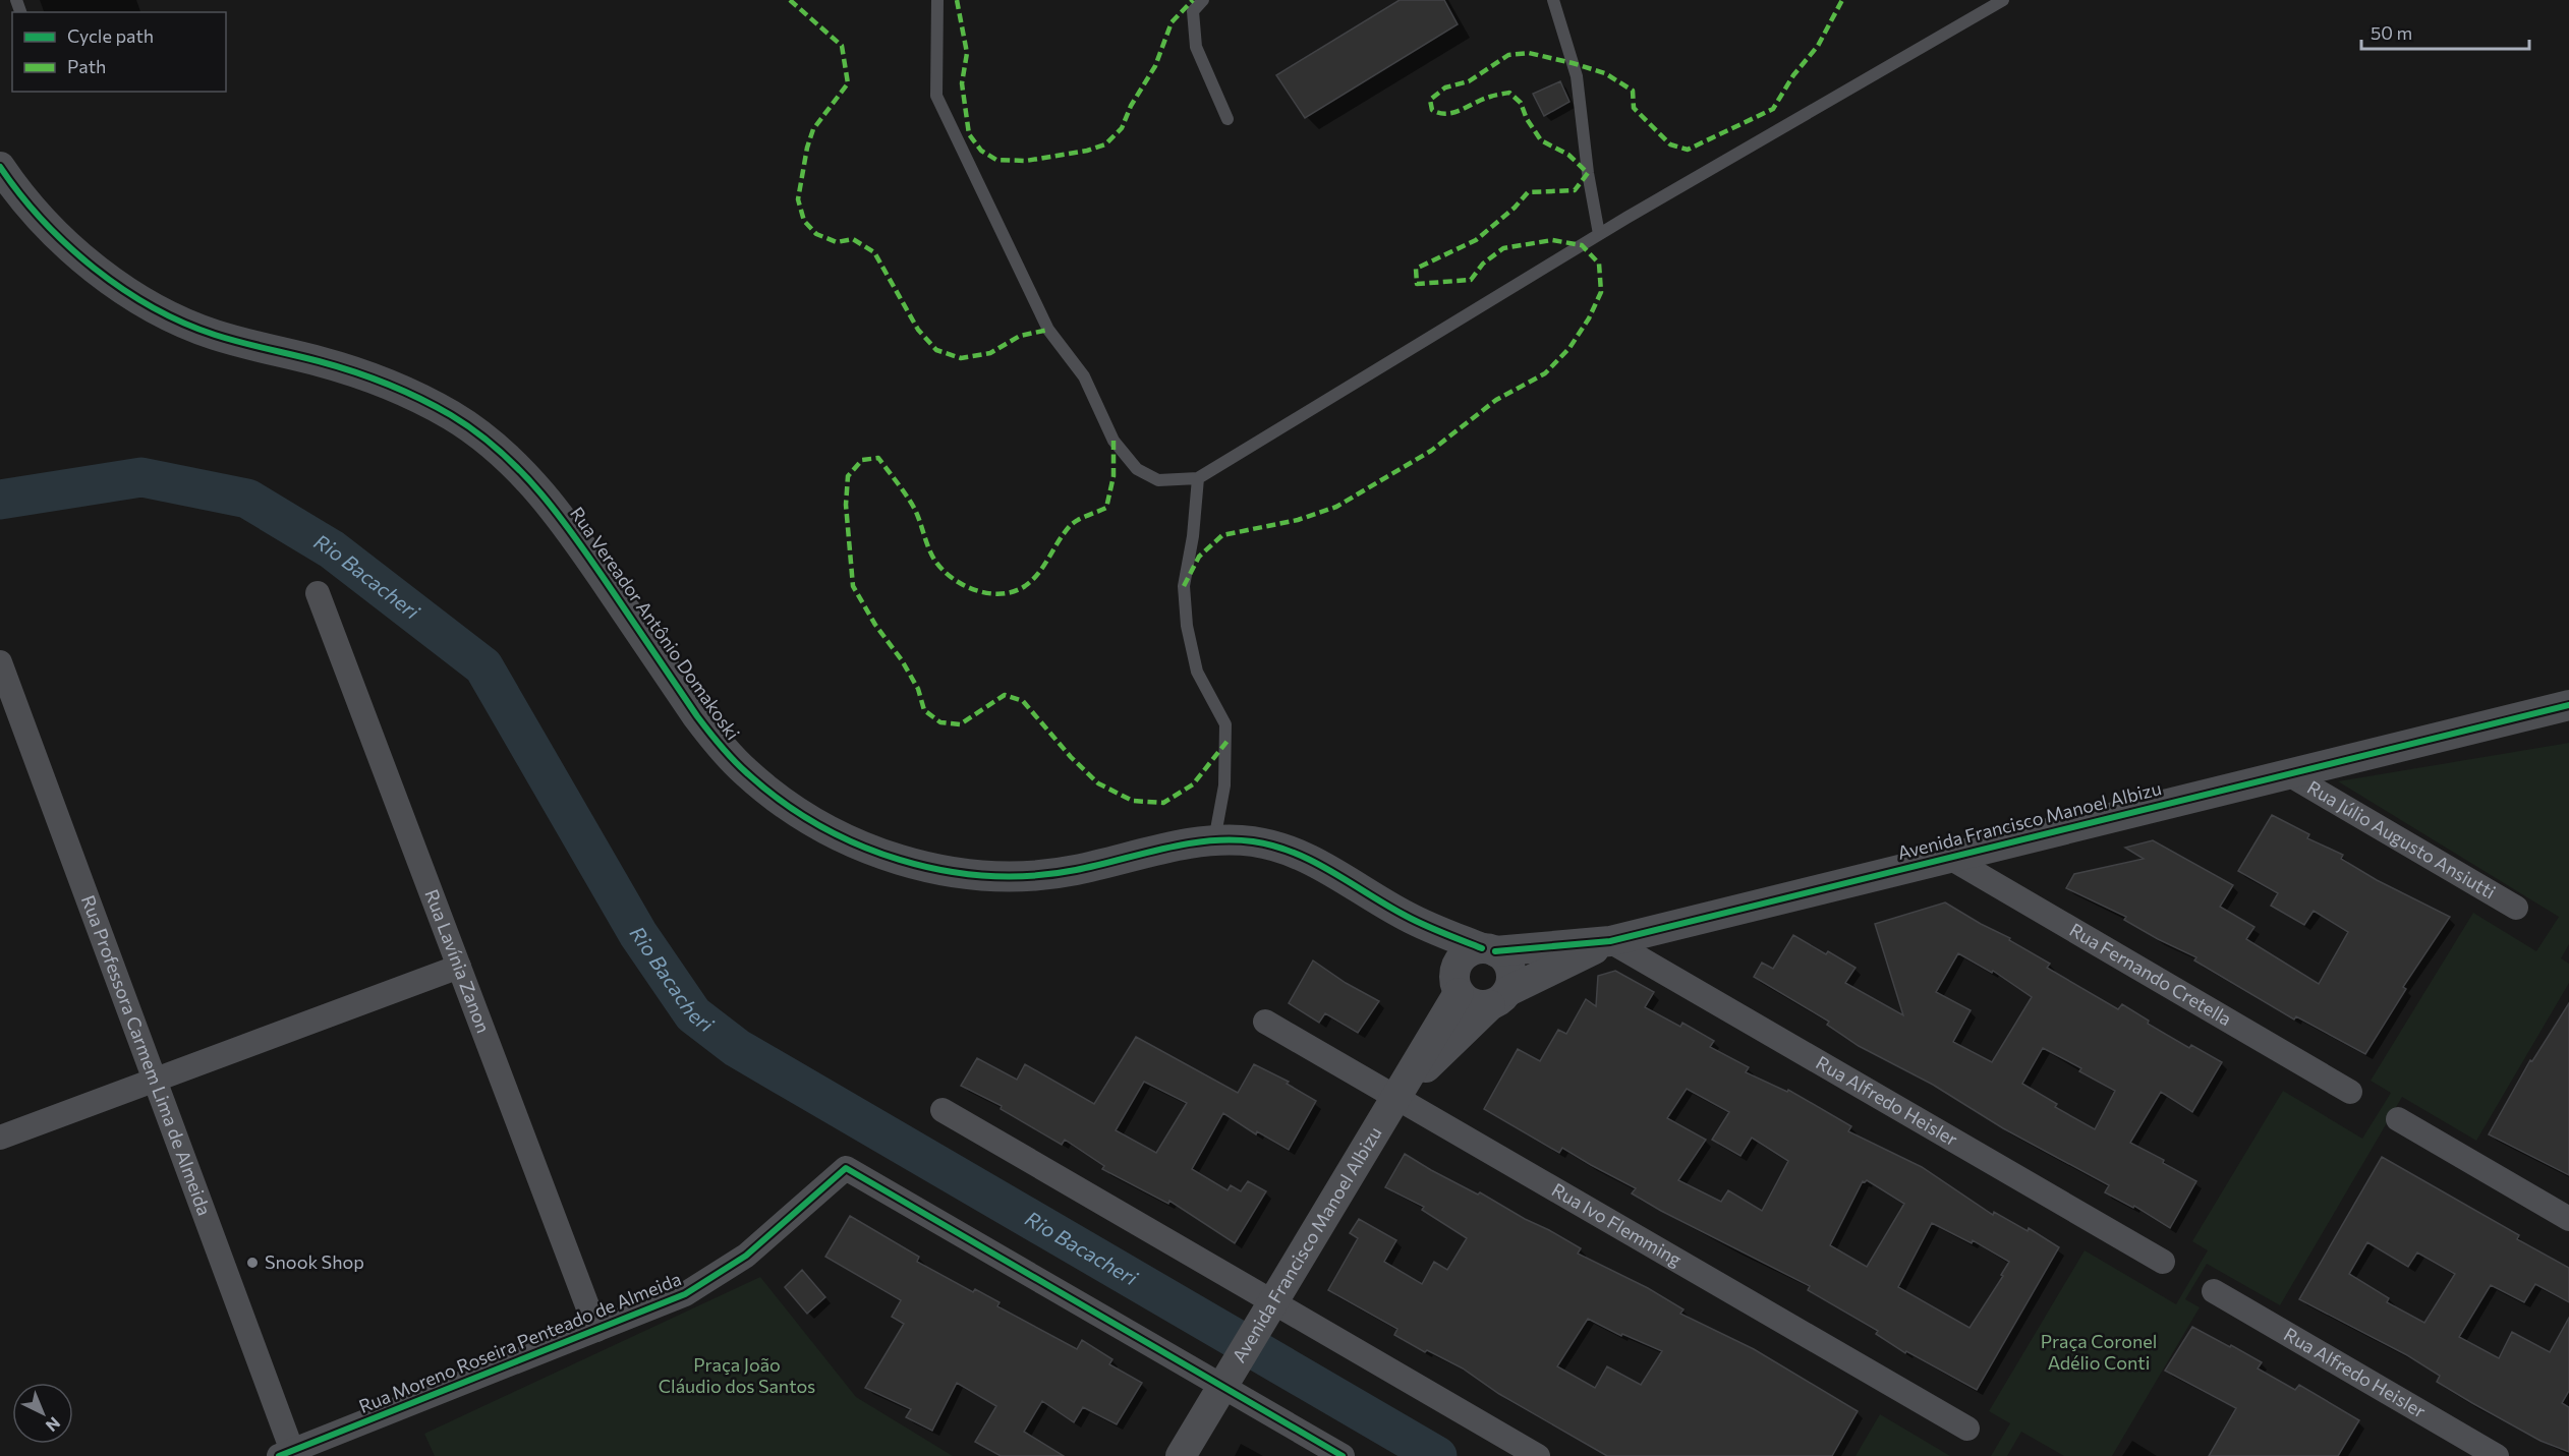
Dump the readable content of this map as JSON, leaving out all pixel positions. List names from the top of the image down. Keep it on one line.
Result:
{"streets":{"street":["Rua Vereador Antônio Domakoski","Avenida Francisco Manoel Albizu","Rua Júlio Augusto Ansiutti","Rua Lavínia Zanon","Rua Fernando Cretella","Rua Professora Carmem Lima de Almeida","Rua Alfredo Heisler","Rua Ivo Flemming","Rua Moreno Roseira Penteado de Almeida"]},"crossings":[["Rua Vereador Antônio Domakoski","Avenida Francisco Manoel Albizu"],["Avenida Francisco Manoel Albizu","Rua Júlio Augusto Ansiutti"],["Avenida Francisco Manoel Albizu","Rua Fernando Cretella"],["Avenida Francisco Manoel Albizu","Rua Alfredo Heisler"],["Avenida Francisco Manoel Albizu","Rua Ivo Flemming"],["Avenida Francisco Manoel Albizu","Rua Moreno Roseira Penteado de Almeida"],["Rua Lavínia Zanon","Rua Moreno Roseira Penteado de Almeida"],["Rua Professora Carmem Lima de Almeida","Rua Moreno Roseira Penteado de Almeida"]],"water":["Rio Bacacheri"],"parks":["Praça Coronel Adélio Conti","Praça João Cláudio dos Santos"],"places":["Snook Shop"],"legend":["Cycle path","Path"],"scale_bar":"50 m","north":"bottom right"}
